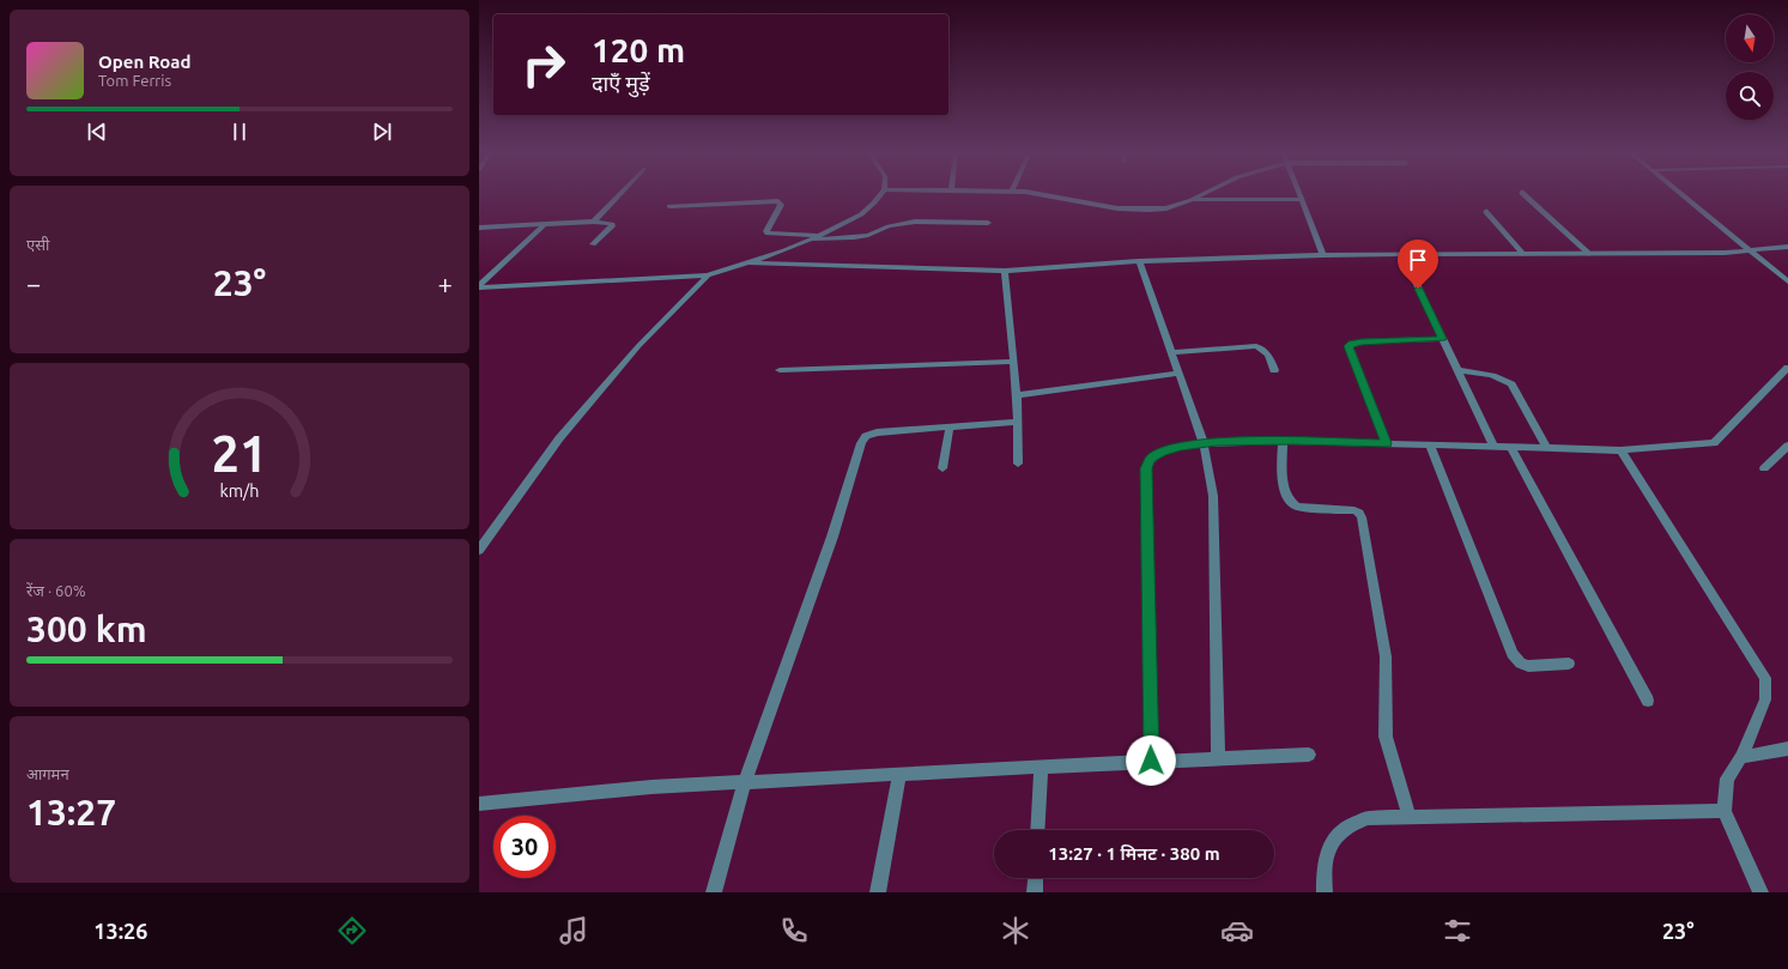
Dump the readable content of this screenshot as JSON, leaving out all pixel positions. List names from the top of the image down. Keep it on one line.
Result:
{"north":"bottom","page":{"turn":["120 m","दाएँ मुड़ें"],"song":["Open Road","Tom Ferris"],"tile":["एसी",["रेंज · 60%","300 km"],["आगमन","13:27"]],"heat":["−","23°","+"],"limit":"30","trip":"13:27 · 1 मिनट · 380 m","tabs":["13:26","23°"],"gauge":["21","km/h"]}}
